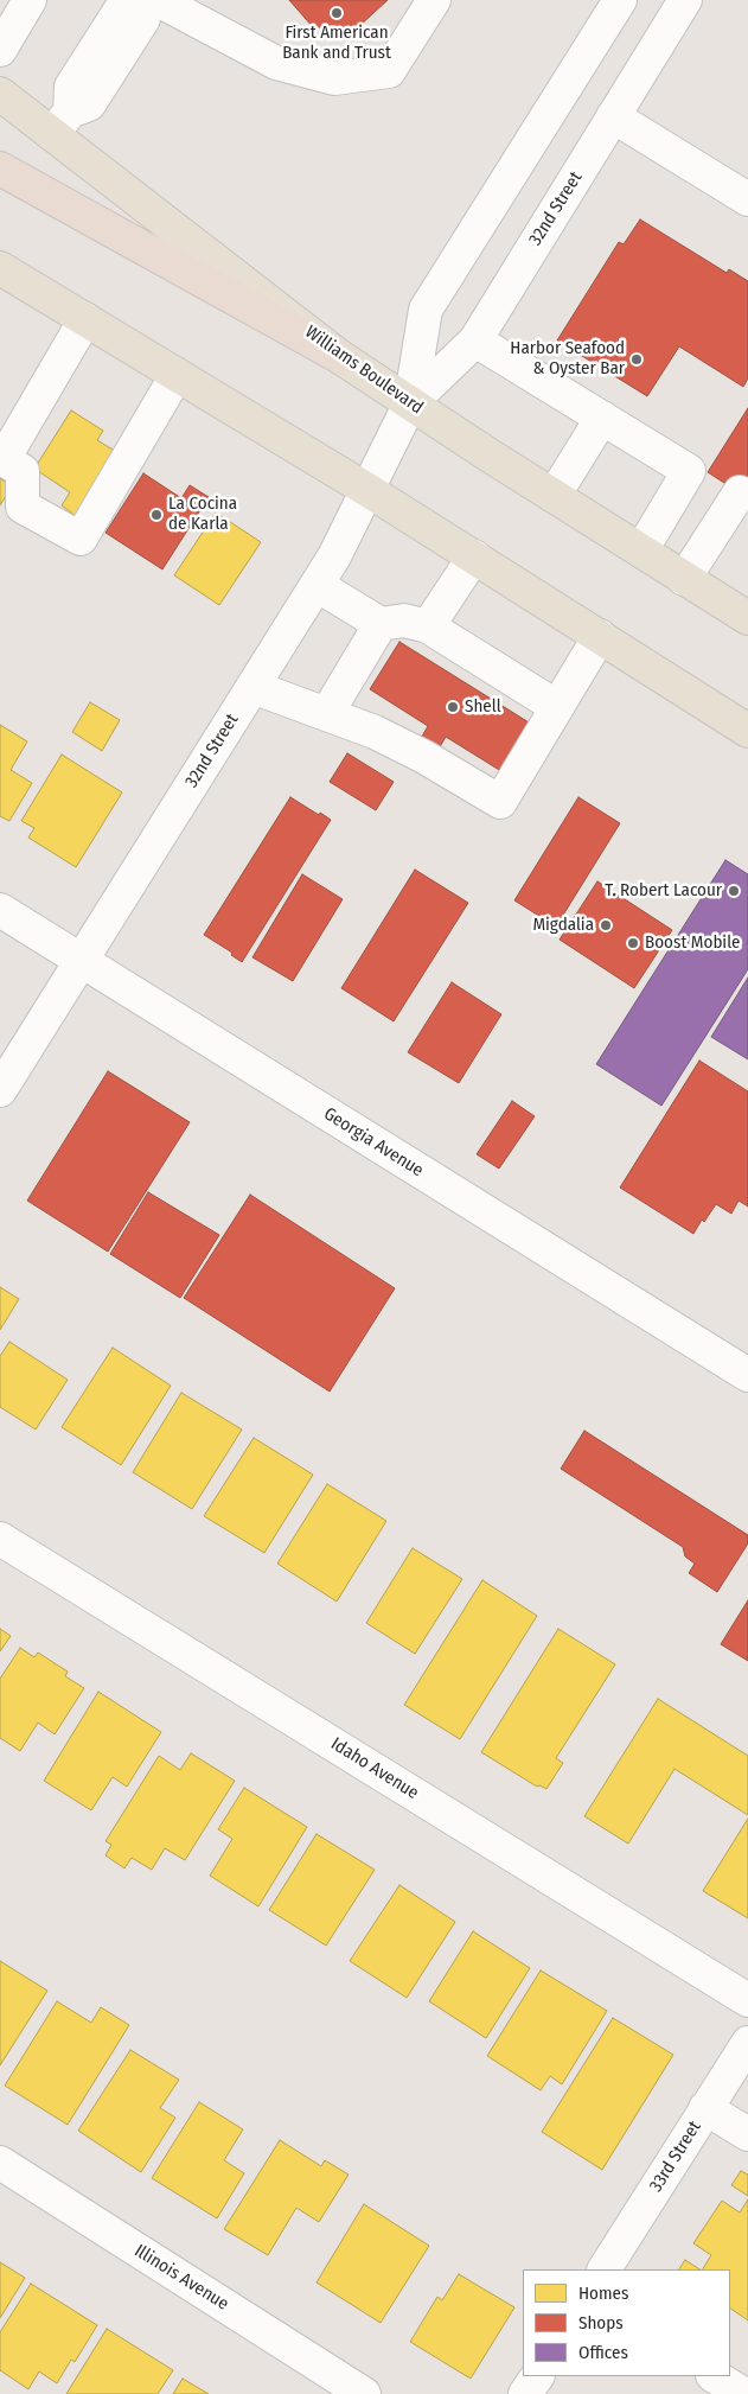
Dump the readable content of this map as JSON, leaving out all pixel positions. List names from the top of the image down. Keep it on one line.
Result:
{"streets":{"main road":["Williams Boulevard"],"street":["32nd Street","Georgia Avenue","Idaho Avenue","33rd Street","Illinois Avenue"]},"crossings":[["32nd Street","Williams Boulevard"],["32nd Street","Georgia Avenue"]],"places":["First American Bank and Trust","Harbor Seafood & Oyster Bar","La Cocina de Karla","Shell","T. Robert Lacour","Migdalia","Boost Mobile"],"legend":["Homes","Shops","Offices"]}
